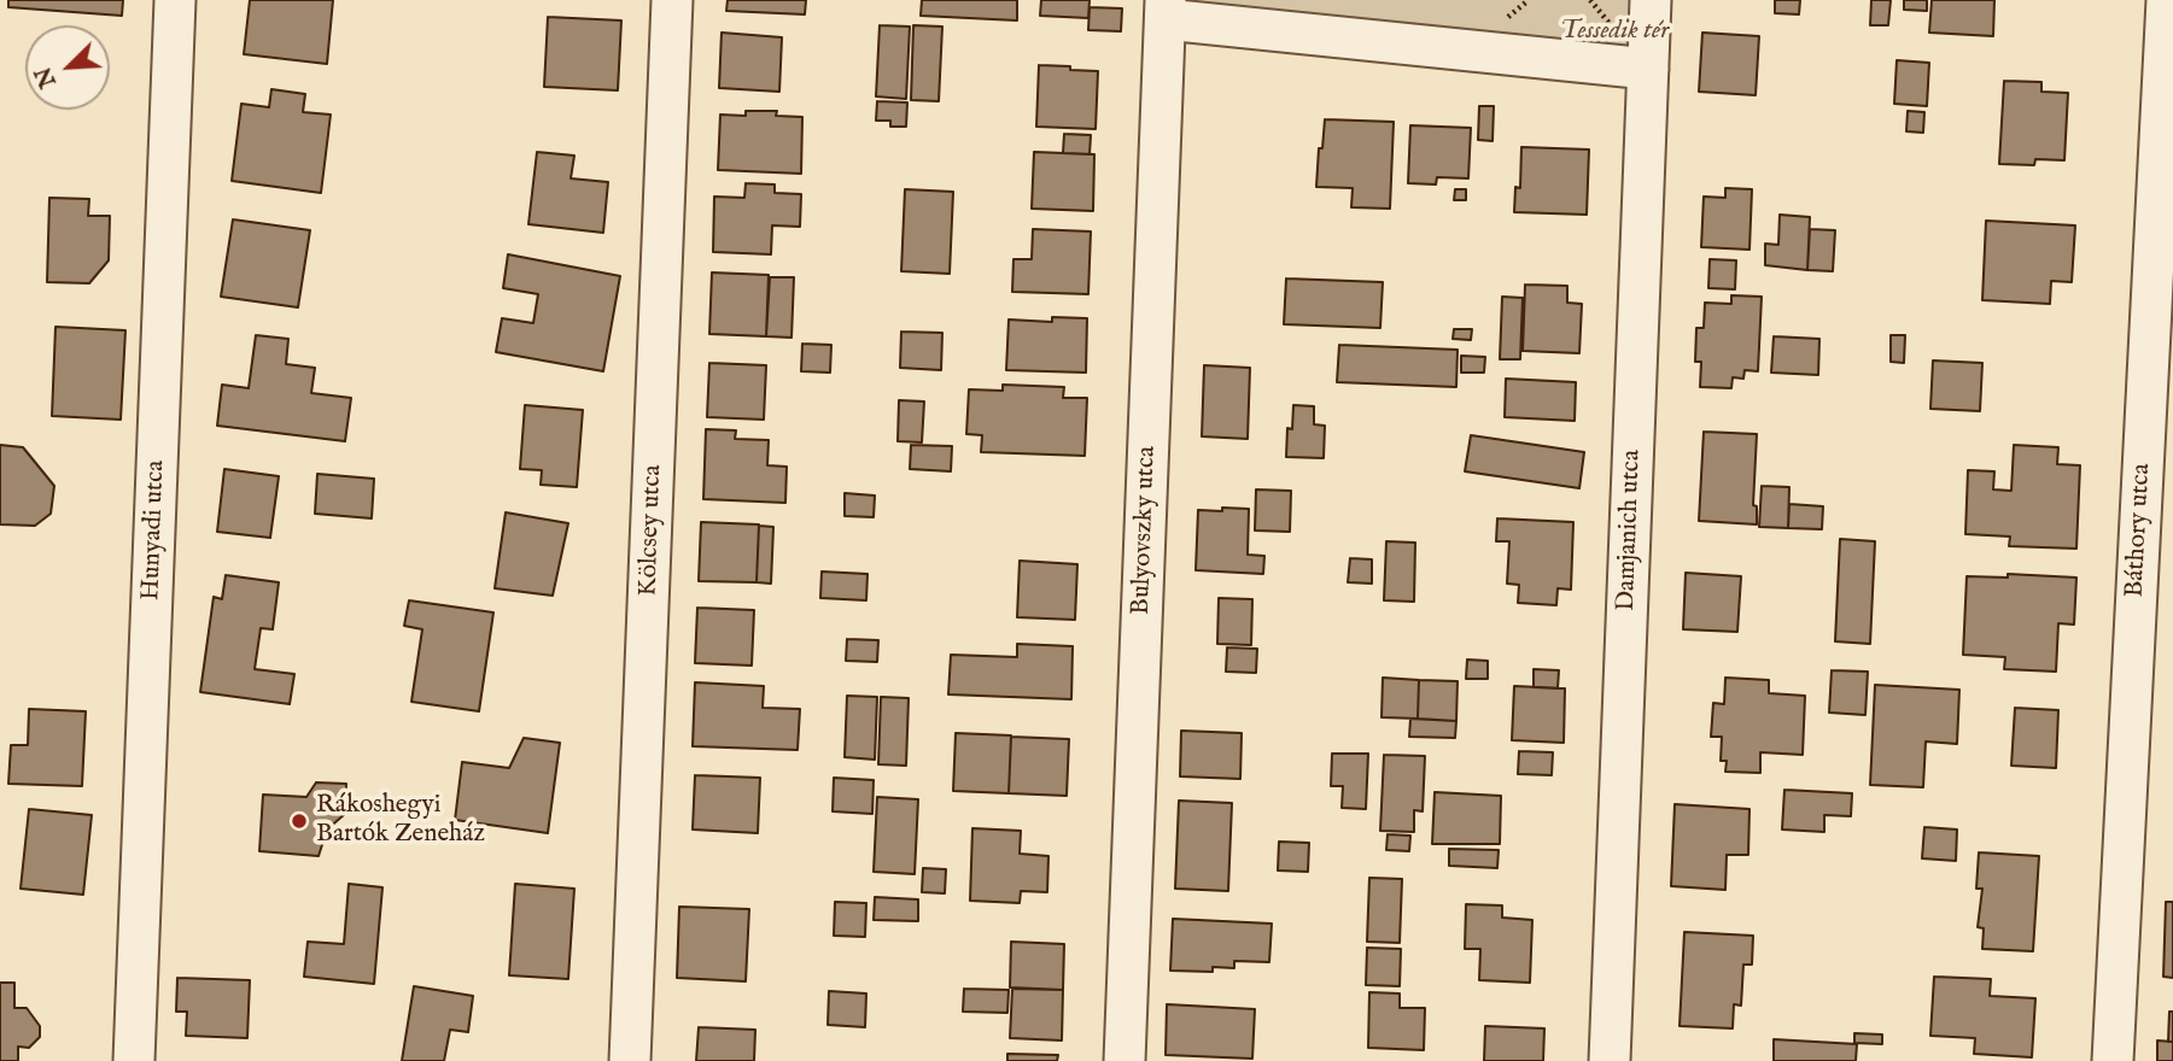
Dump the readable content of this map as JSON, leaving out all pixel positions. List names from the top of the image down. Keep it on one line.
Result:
{"streets":{"street":["Hunyadi utca","Kölcsey utca","Bulyovszky utca","Damjanich utca","Báthory utca"]},"parks":["Tessedik tér"],"places":["Rákoshegyi Bartók Zeneház"],"north":"bottom left"}
